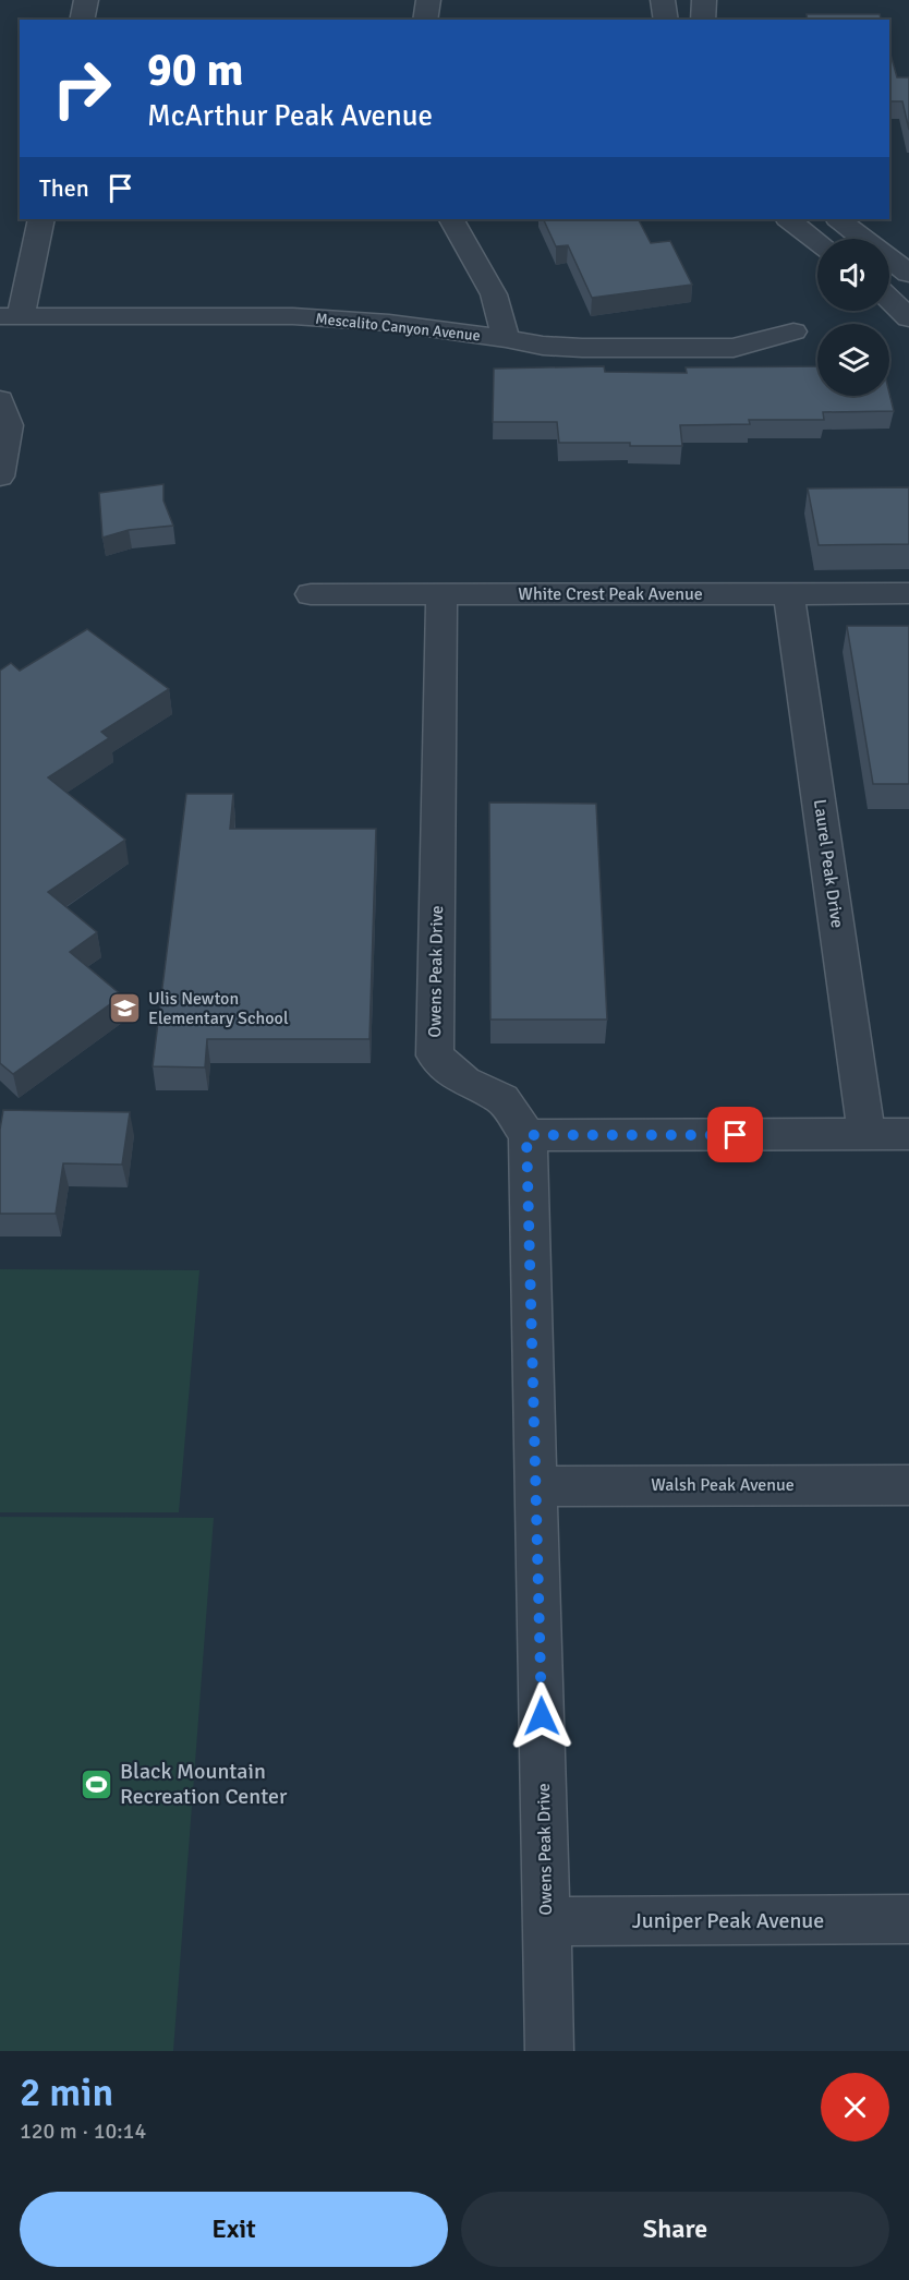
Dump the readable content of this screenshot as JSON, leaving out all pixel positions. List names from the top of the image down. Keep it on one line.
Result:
{"streets":{"street":["Mescalito Canyon Avenue","White Crest Peak Avenue","Laurel Peak Drive","Owens Peak Drive","Walsh Peak Avenue","Juniper Peak Avenue"]},"crossings":[["White Crest Peak Avenue","Laurel Peak Drive"],["White Crest Peak Avenue","Owens Peak Drive"],["Owens Peak Drive","Walsh Peak Avenue"],["Owens Peak Drive","Juniper Peak Avenue"]],"places":{"school or university":["Ulis Newton Elementary School"],"sports":["Black Mountain Recreation Center"]},"page":{"turn":["90 m","McArthur Peak Avenue"],"then":"Then","heading":["2 min","120 m · 10:14"],"buttons":["Exit","Share"]}}
